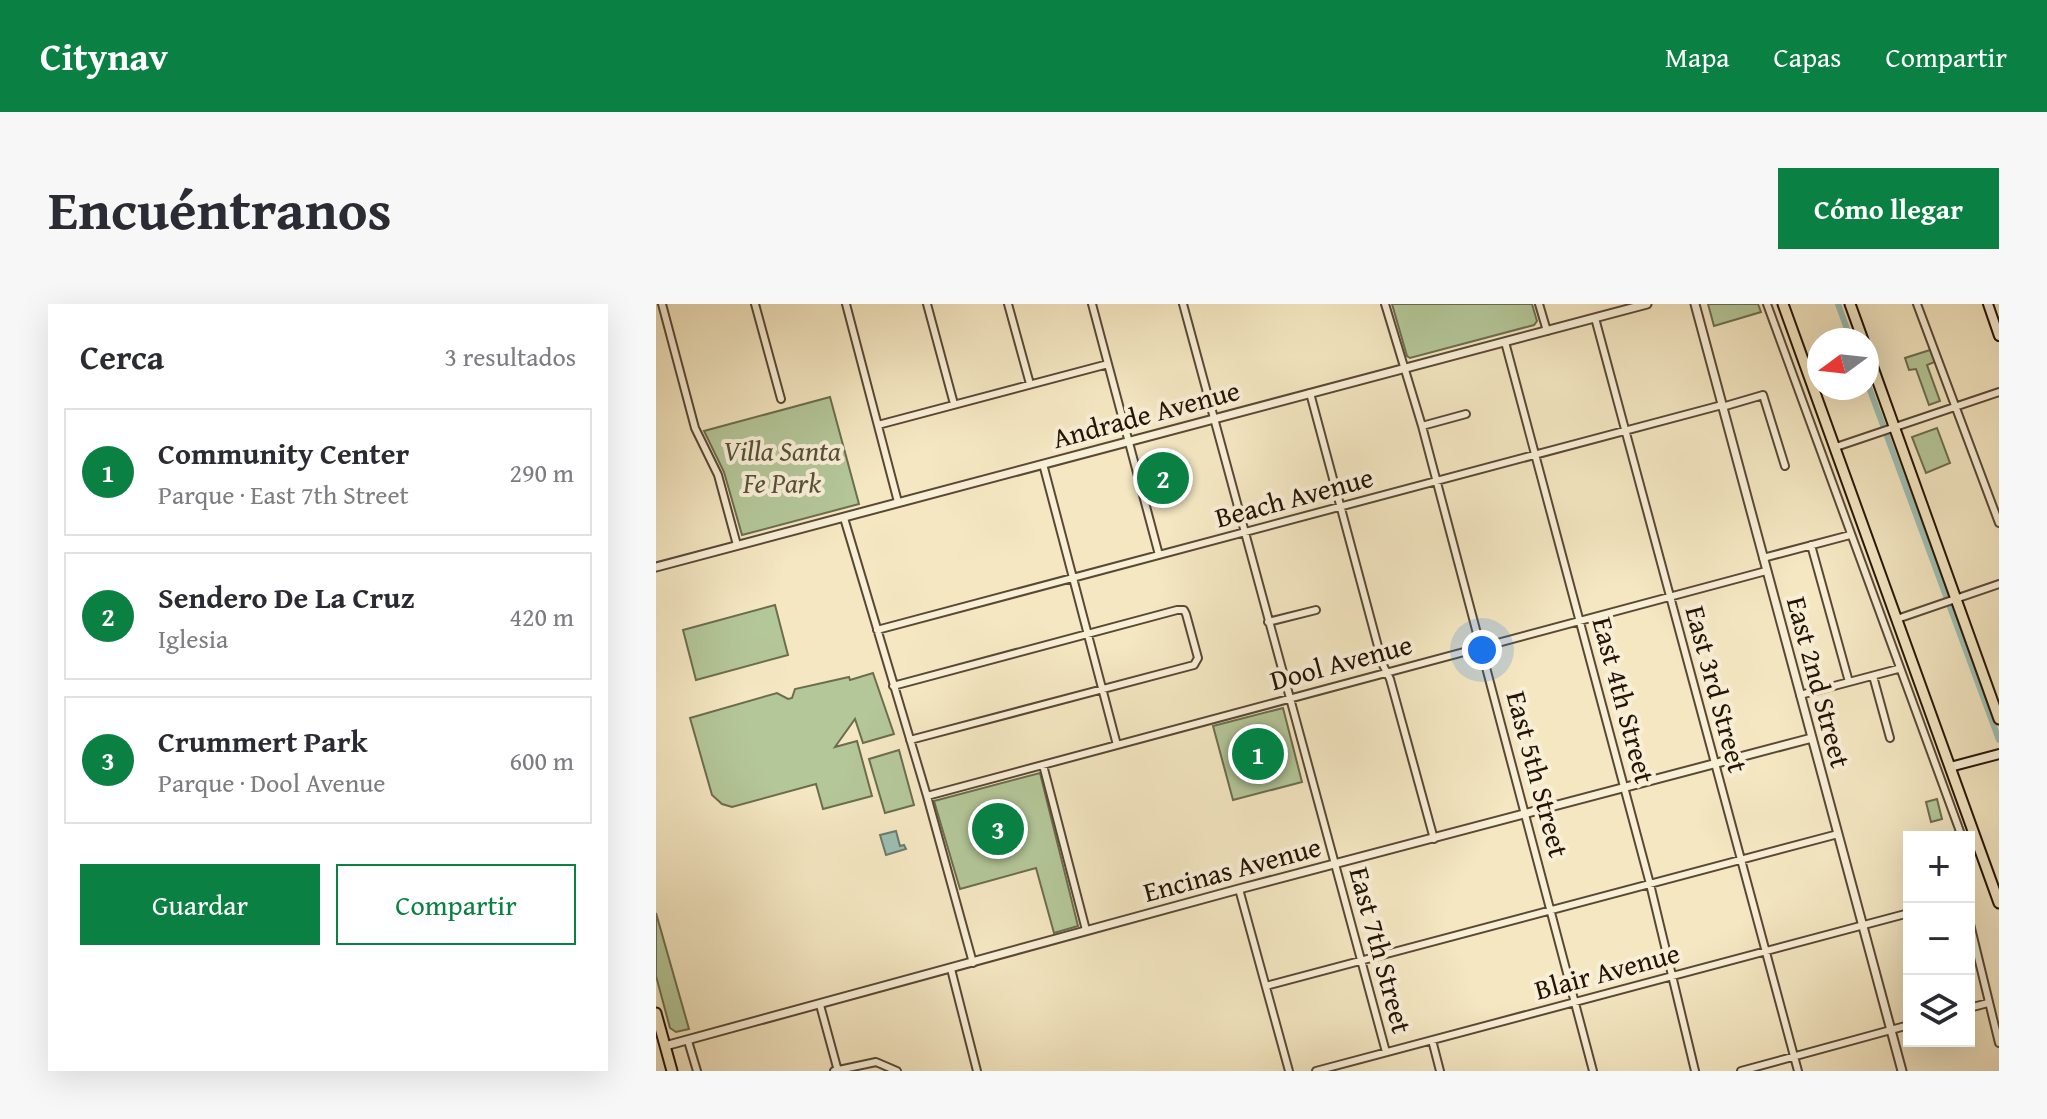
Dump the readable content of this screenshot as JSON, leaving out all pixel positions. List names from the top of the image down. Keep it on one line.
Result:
{"streets":{"street":["Andrade Avenue","Beach Avenue","Dool Avenue","East 2nd Street","East 3rd Street","East 4th Street","East 5th Street","Encinas Avenue","East 7th Street","Blair Avenue"]},"crossings":[["Andrade Avenue","East 3rd Street"],["Andrade Avenue","East 4th Street"],["Andrade Avenue","East 5th Street"],["Andrade Avenue","East 7th Street"],["Beach Avenue","East 2nd Street"],["Beach Avenue","East 3rd Street"],["Beach Avenue","East 4th Street"],["Beach Avenue","East 5th Street"],["Beach Avenue","East 7th Street"],["Dool Avenue","East 2nd Street"],["Dool Avenue","East 3rd Street"],["Dool Avenue","East 4th Street"],["Dool Avenue","East 5th Street"],["Dool Avenue","East 7th Street"],["East 2nd Street","Encinas Avenue"],["East 2nd Street","Blair Avenue"],["East 3rd Street","Encinas Avenue"],["East 3rd Street","Blair Avenue"],["East 4th Street","Encinas Avenue"],["East 4th Street","Blair Avenue"],["East 5th Street","Encinas Avenue"],["East 5th Street","Blair Avenue"],["Encinas Avenue","East 7th Street"],["East 7th Street","Blair Avenue"]],"parks":["Villa Santa Fe Park"],"north":"left","page":{"header":"Citynav","nav":["Mapa","Capas","Compartir"],"title":"Encuéntranos","buttons":["Cómo llegar",["Guardar","Compartir"]],"heading":["Cerca","3 resultados"],"list":[{"mark":"1","name":"Community Center","note":"Parque · East 7th Street","value":"290 m"},{"mark":"2","name":"Sendero De La Cruz","note":"Iglesia","value":"420 m"},{"mark":"3","name":"Crummert Park","note":"Parque · Dool Avenue","value":"600 m"}],"pins":["2","1","3"],"map_buttons":["+","−"]}}
